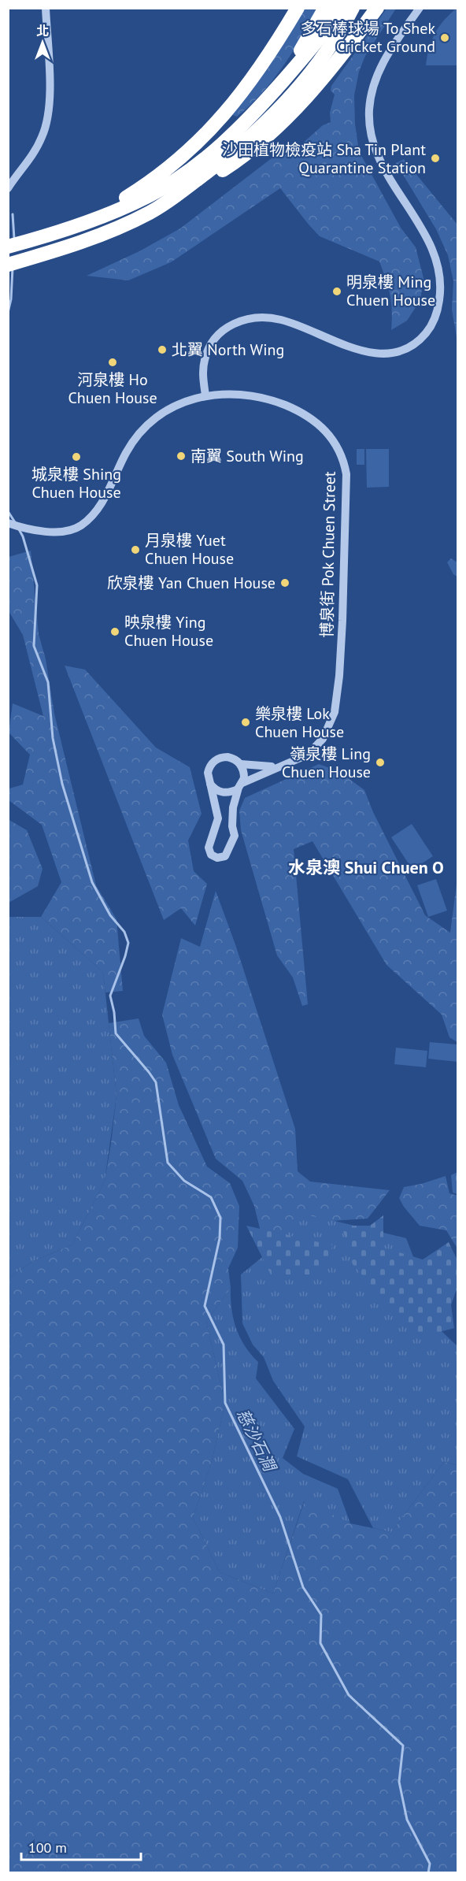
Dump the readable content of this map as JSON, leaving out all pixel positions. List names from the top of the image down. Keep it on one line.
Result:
{"streets":{"street":["博泉街 Pok Chuen Street"]},"districts":["水泉澳 Shui Chuen O"],"water":["慈沙石澗"],"places":["多石棒球場 To Shek Cricket Ground","沙田植物檢疫站 Sha Tin Plant Quarantine Station","明泉樓 Ming Chuen House","北翼 North Wing","河泉樓 Ho Chuen House","南翼 South Wing","城泉樓 Shing Chuen House","月泉樓 Yuet Chuen House","欣泉樓 Yan Chuen House","映泉樓 Ying Chuen House","樂泉樓 Lok Chuen House","嶺泉樓 Ling Chuen House"],"scale_bar":"100 m","north":"top"}
